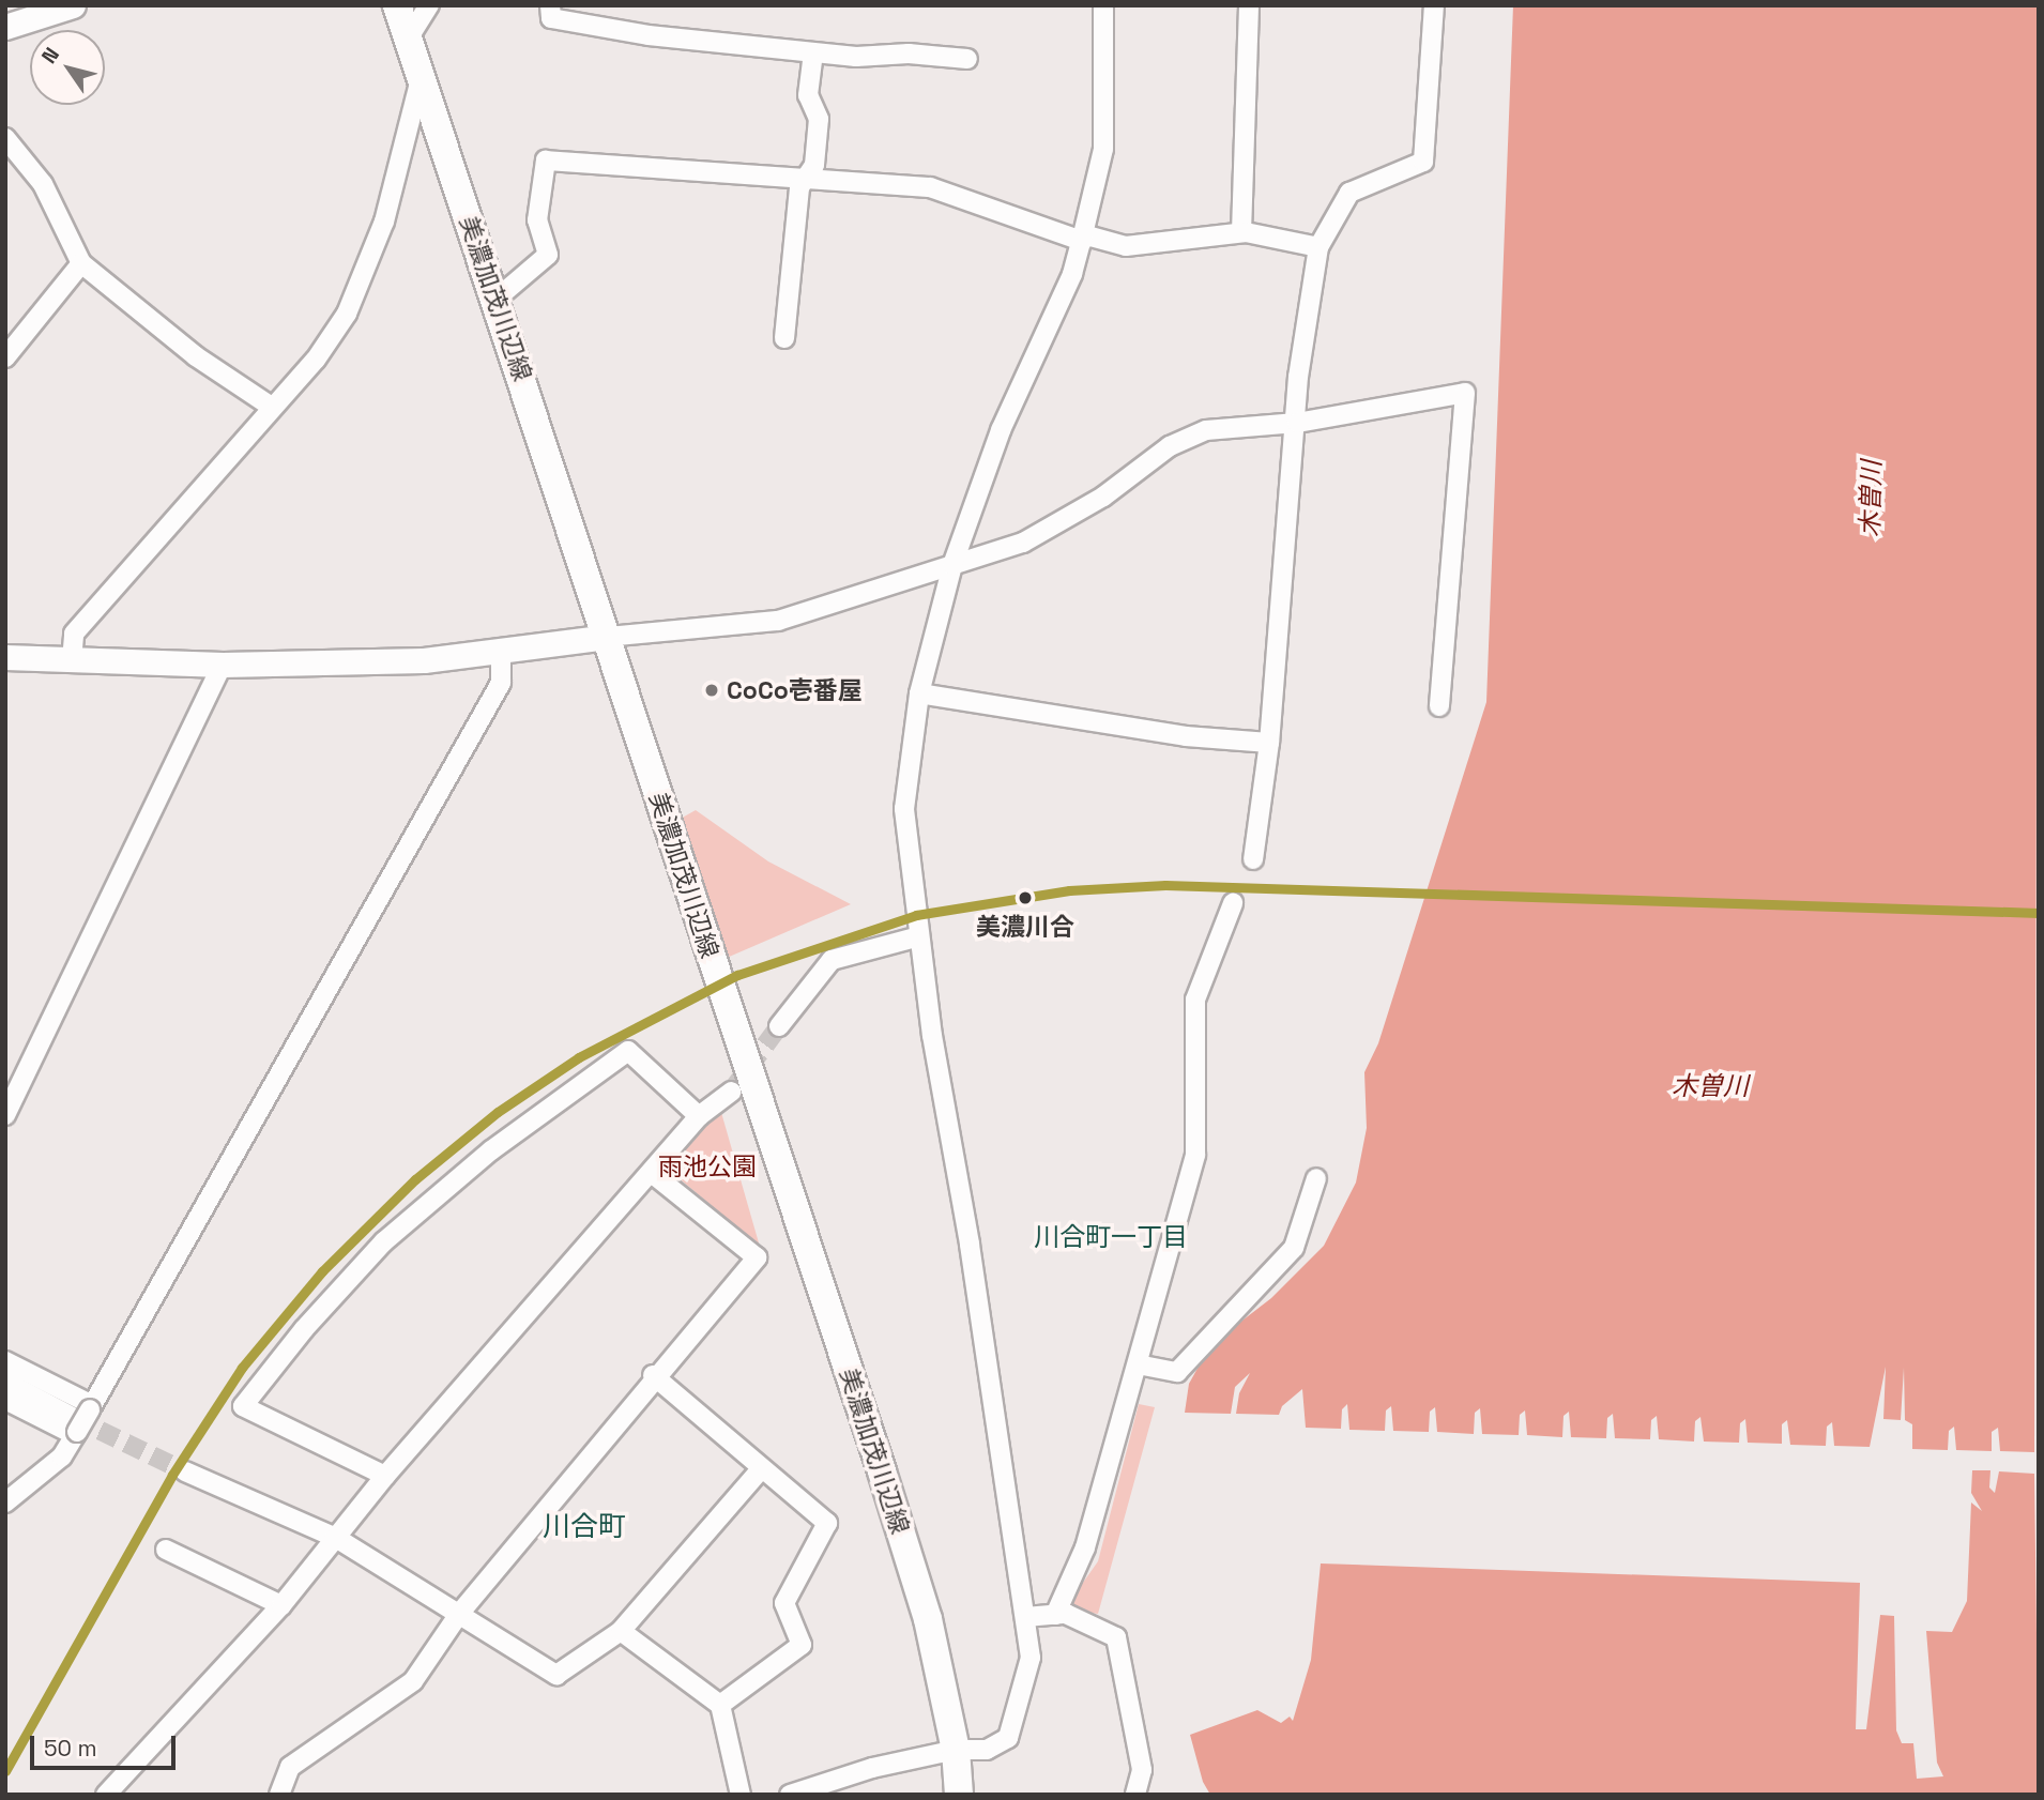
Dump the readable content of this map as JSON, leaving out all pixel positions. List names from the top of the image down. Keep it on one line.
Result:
{"streets":{"main road":["美濃加茂川辺線"]},"districts":["川合町一丁目","川合町"],"water":["木曽川"],"parks":["雨池公園"],"places":["CoCo壱番屋","美濃川合"],"scale_bar":"50 m","north":"top left"}
